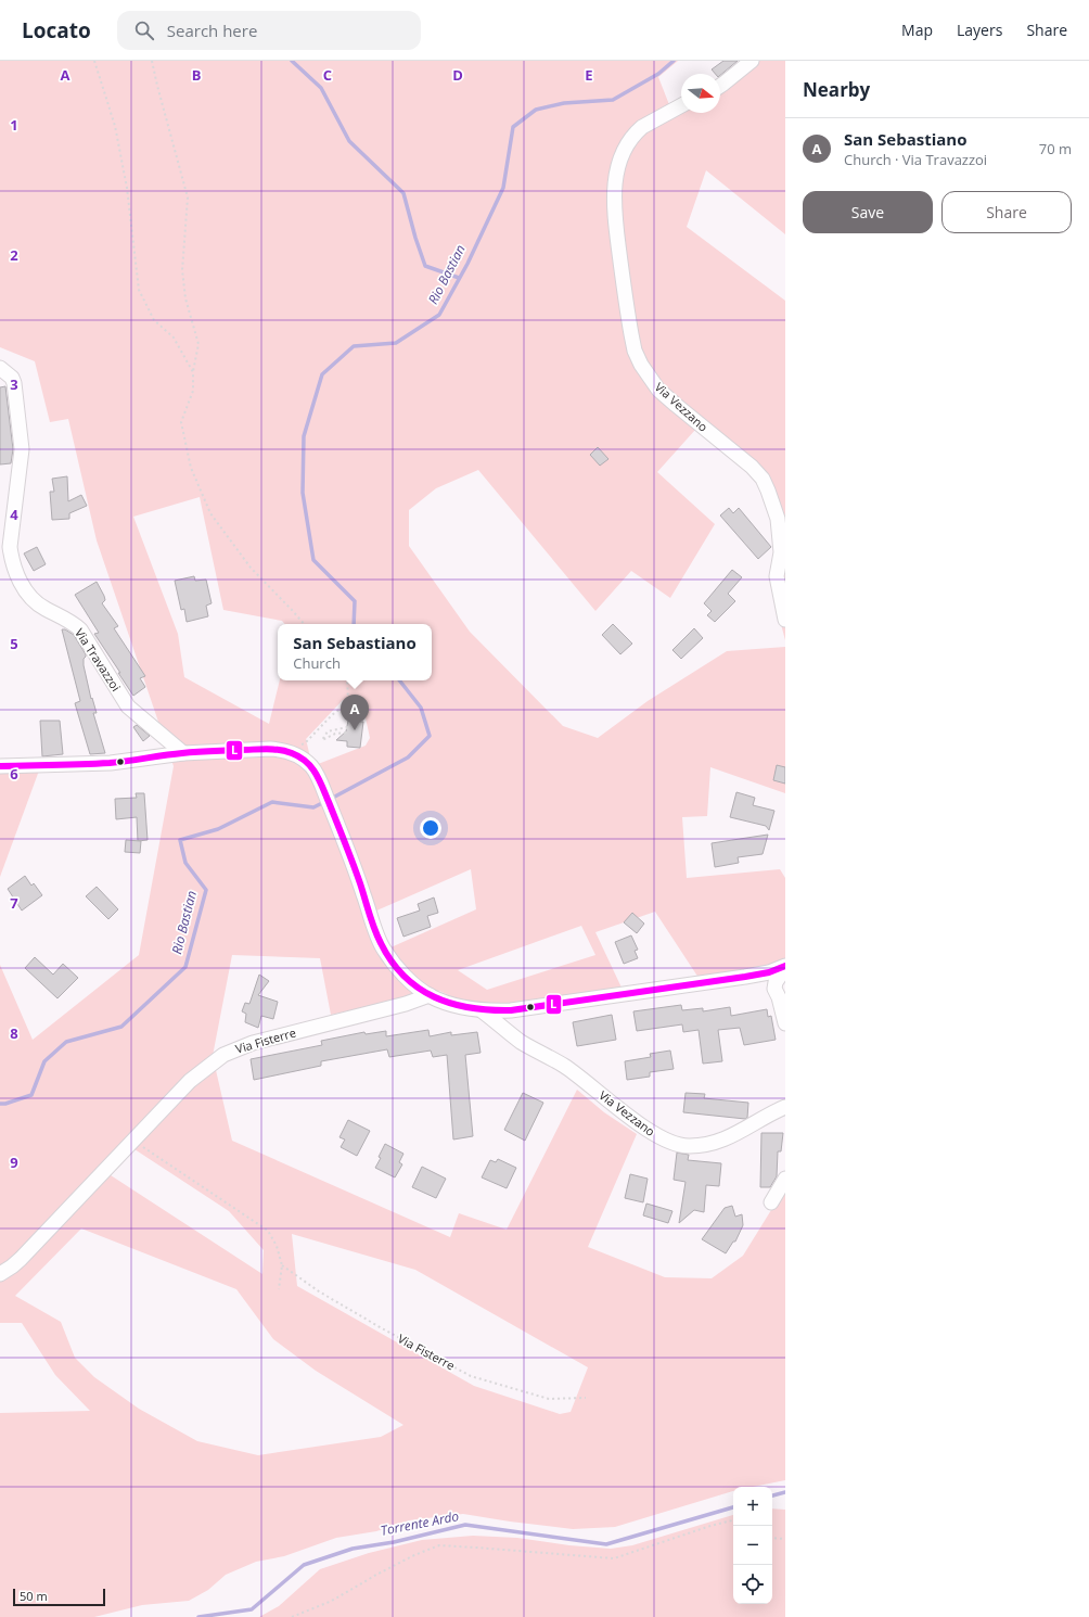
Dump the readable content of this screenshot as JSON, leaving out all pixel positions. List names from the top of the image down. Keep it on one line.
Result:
{"streets":{"street":["Via Vezzano","Via Travazzoi","Via Fisterre"]},"crossings":[["Via Vezzano","Via Fisterre"]],"water":["Rio Bastian","Torrente Ardo"],"lines":["transit line L"],"scale_bar":"50 m","north":"right","page":{"header":"Locato","search":"Search here","nav":["Map","Layers","Share"],"heading":"Nearby","list":[{"mark":"A","name":"San Sebastiano","note":"Church · Via Travazzoi","value":"70 m"}],"buttons":["Save","Share"],"popup":["San Sebastiano","Church"],"pins":"A","map_buttons":["+","−"],"scale":"50 m"},"grid":{"columns":["A","B","C","D","E"],"rows":["1","2","3","4","5","6","7","8","9"]}}
